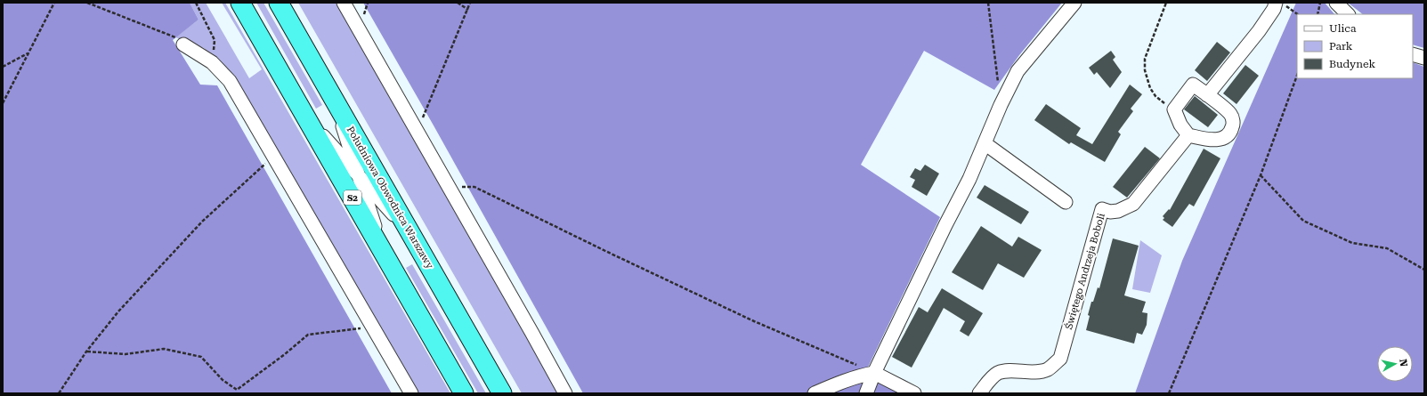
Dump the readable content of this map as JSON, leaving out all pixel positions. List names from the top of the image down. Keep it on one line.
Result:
{"streets":{"highway":["S2","Południowa Obwodnica Warszawy"],"street":["Świętego Andrzeja Boboli"]},"legend":["Ulica","Park","Budynek"],"north":"right"}
